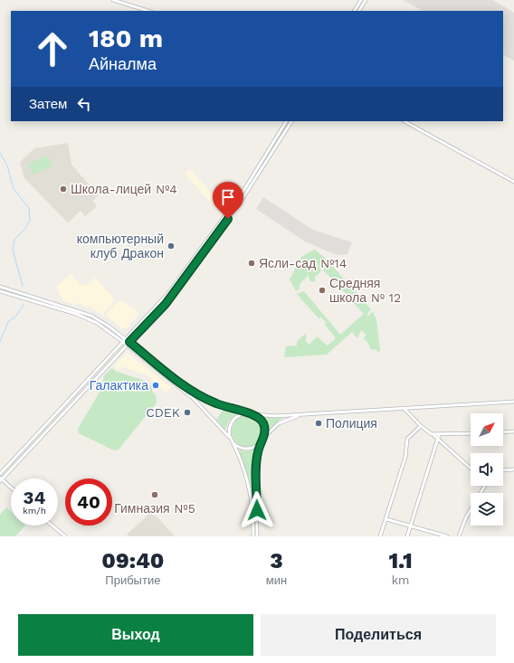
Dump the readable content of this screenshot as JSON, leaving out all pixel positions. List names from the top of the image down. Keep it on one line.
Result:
{"places":["Школа-лицей №4","компьютерный клуб Дракон","Ясли-сад №14","Средняя школа № 12","Галактика","CDEK","Полиция","Гимназия №5"],"north":"top right","page":{"turn":["180 m","Айналма"],"then":"Затем","speed":"34 km/h","limit":"40","eta":["09:40","Прибытие","3","мин","1.1","km"],"buttons":["Выход","Поделиться"]}}
